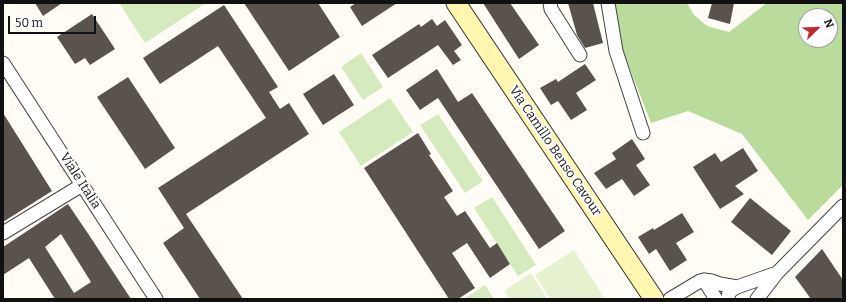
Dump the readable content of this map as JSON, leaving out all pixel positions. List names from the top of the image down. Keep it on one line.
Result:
{"streets":{"street":["Via Camillo Benso Cavour","Viale Italia"]},"scale_bar":"50 m","north":"top right"}
